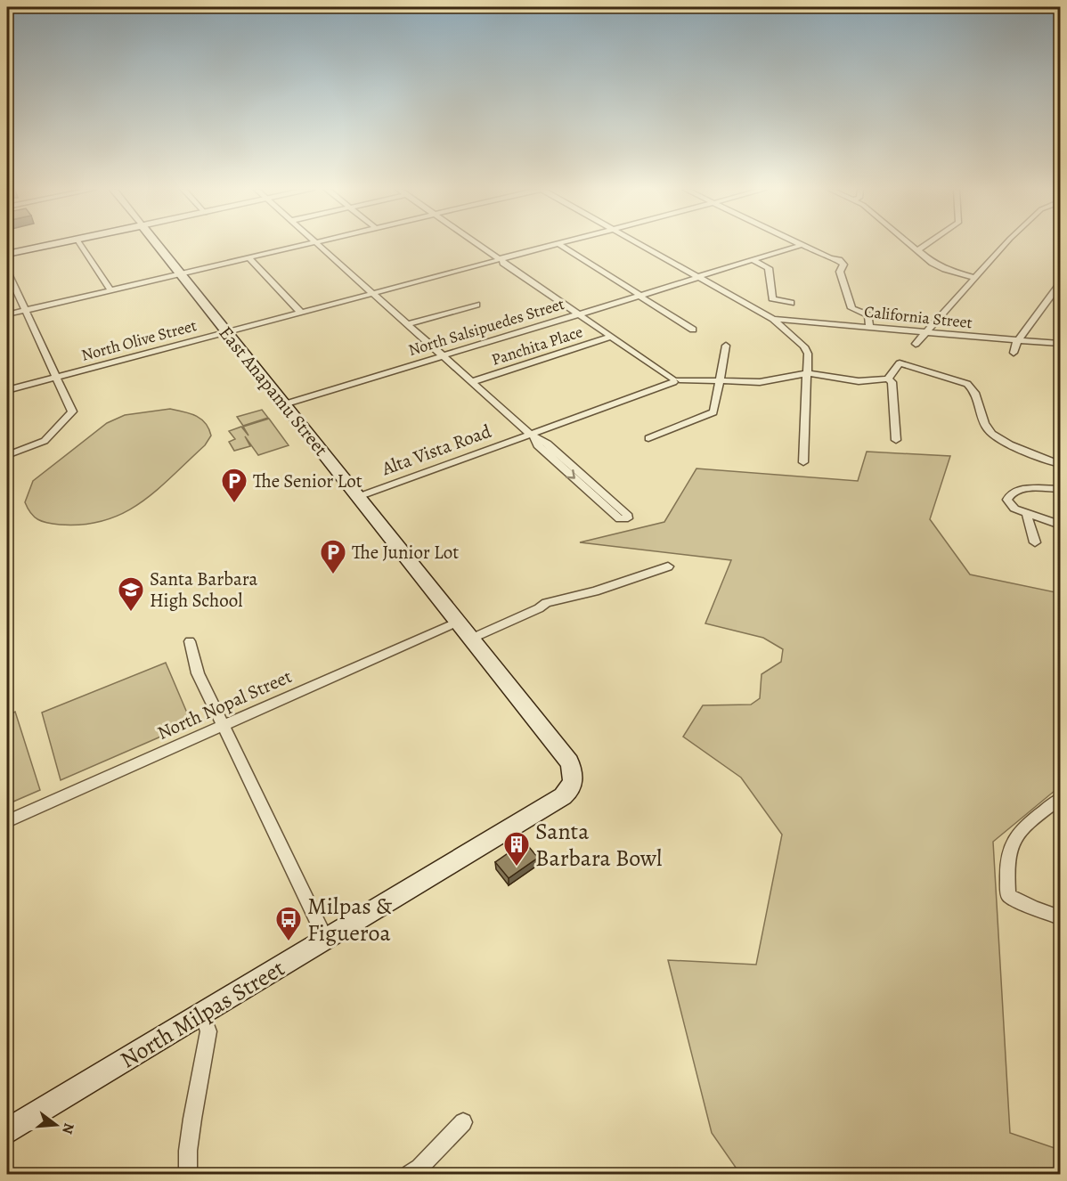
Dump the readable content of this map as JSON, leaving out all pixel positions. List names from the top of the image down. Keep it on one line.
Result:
{"streets":{"main road":["East Anapamu Street","North Milpas Street"],"street":["California Street","North Salsipuedes Street","North Olive Street","Panchita Place","Alta Vista Road","North Nopal Street"]},"crossings":[["North Salsipuedes Street","East Anapamu Street"],["North Olive Street","East Anapamu Street"],["East Anapamu Street","Alta Vista Road"],["East Anapamu Street","North Nopal Street"],["East Anapamu Street","North Milpas Street"]],"places":{"parking":["The Senior Lot","The Junior Lot"],"school or university":["Santa Barbara High School"],"building":["Santa Barbara Bowl"],"bus stop":["Milpas & Figueroa"]},"north":"right"}
